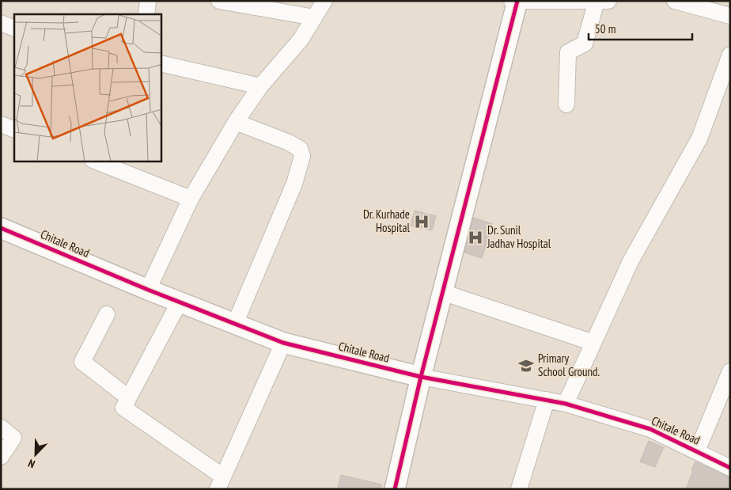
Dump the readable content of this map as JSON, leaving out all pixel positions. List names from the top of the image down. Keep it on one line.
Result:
{"streets":{"street":["Chitale Road"]},"places":{"hospital":["Dr. Kurhade Hospital","Dr. Sunil Jadhav Hospital"],"school or university":["Primary School Ground."]},"scale_bar":"50 m","north":"bottom left"}
